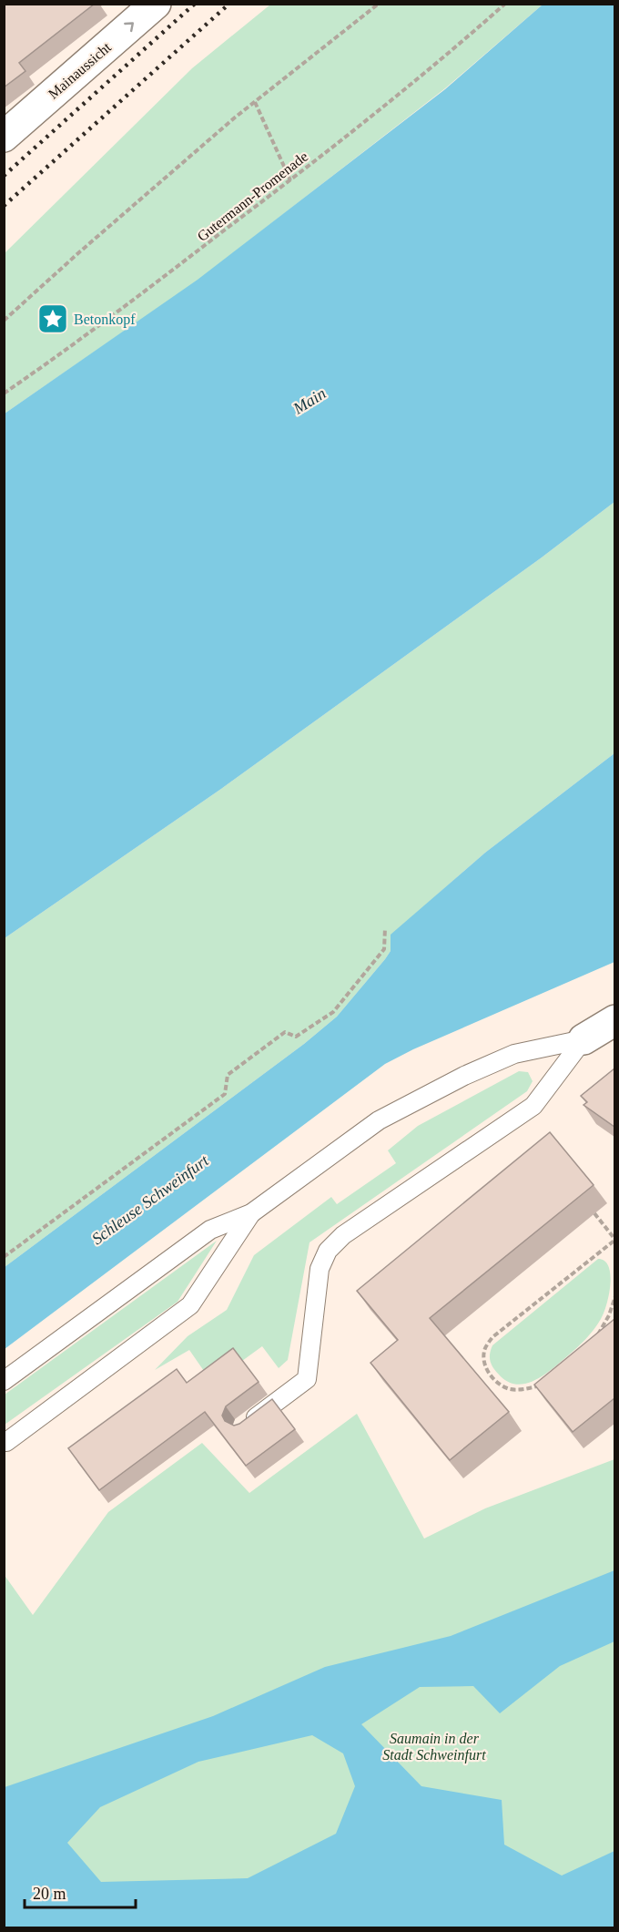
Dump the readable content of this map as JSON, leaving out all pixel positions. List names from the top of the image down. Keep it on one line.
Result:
{"streets":{"street":["Mainaussicht"],"path":["Gutermann-Promenade"]},"one_way":["Mainaussicht"],"water":["Main","Schleuse Schweinfurt"],"parks":["Saumain in der Stadt Schweinfurt"],"places":{"place":["Betonkopf"]},"scale_bar":"20 m"}
